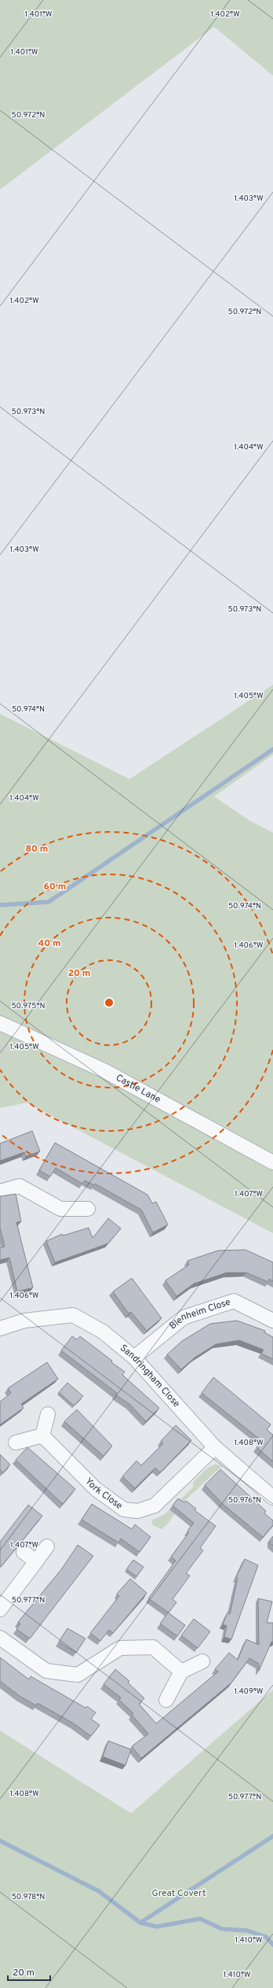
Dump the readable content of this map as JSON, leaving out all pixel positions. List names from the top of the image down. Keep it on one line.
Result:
{"streets":{"street":["Castle Lane","Blenheim Close","Sandringham Close","York Close"]},"crossings":[["Blenheim Close","Sandringham Close"],["Sandringham Close","York Close"]],"parks":["Great Covert"],"scale_bar":"20 m","coordinates":["1.401°W","1.402°W","50.972°N","1.403°W","50.973°N","1.404°W","1.405°W","50.974°N","1.406°W","50.975°N","1.407°W","1.408°W","50.976°N","50.977°N","1.409°W","50.978°N","1.410°W"],"rings":["80 m","60 m","40 m","20 m"]}
